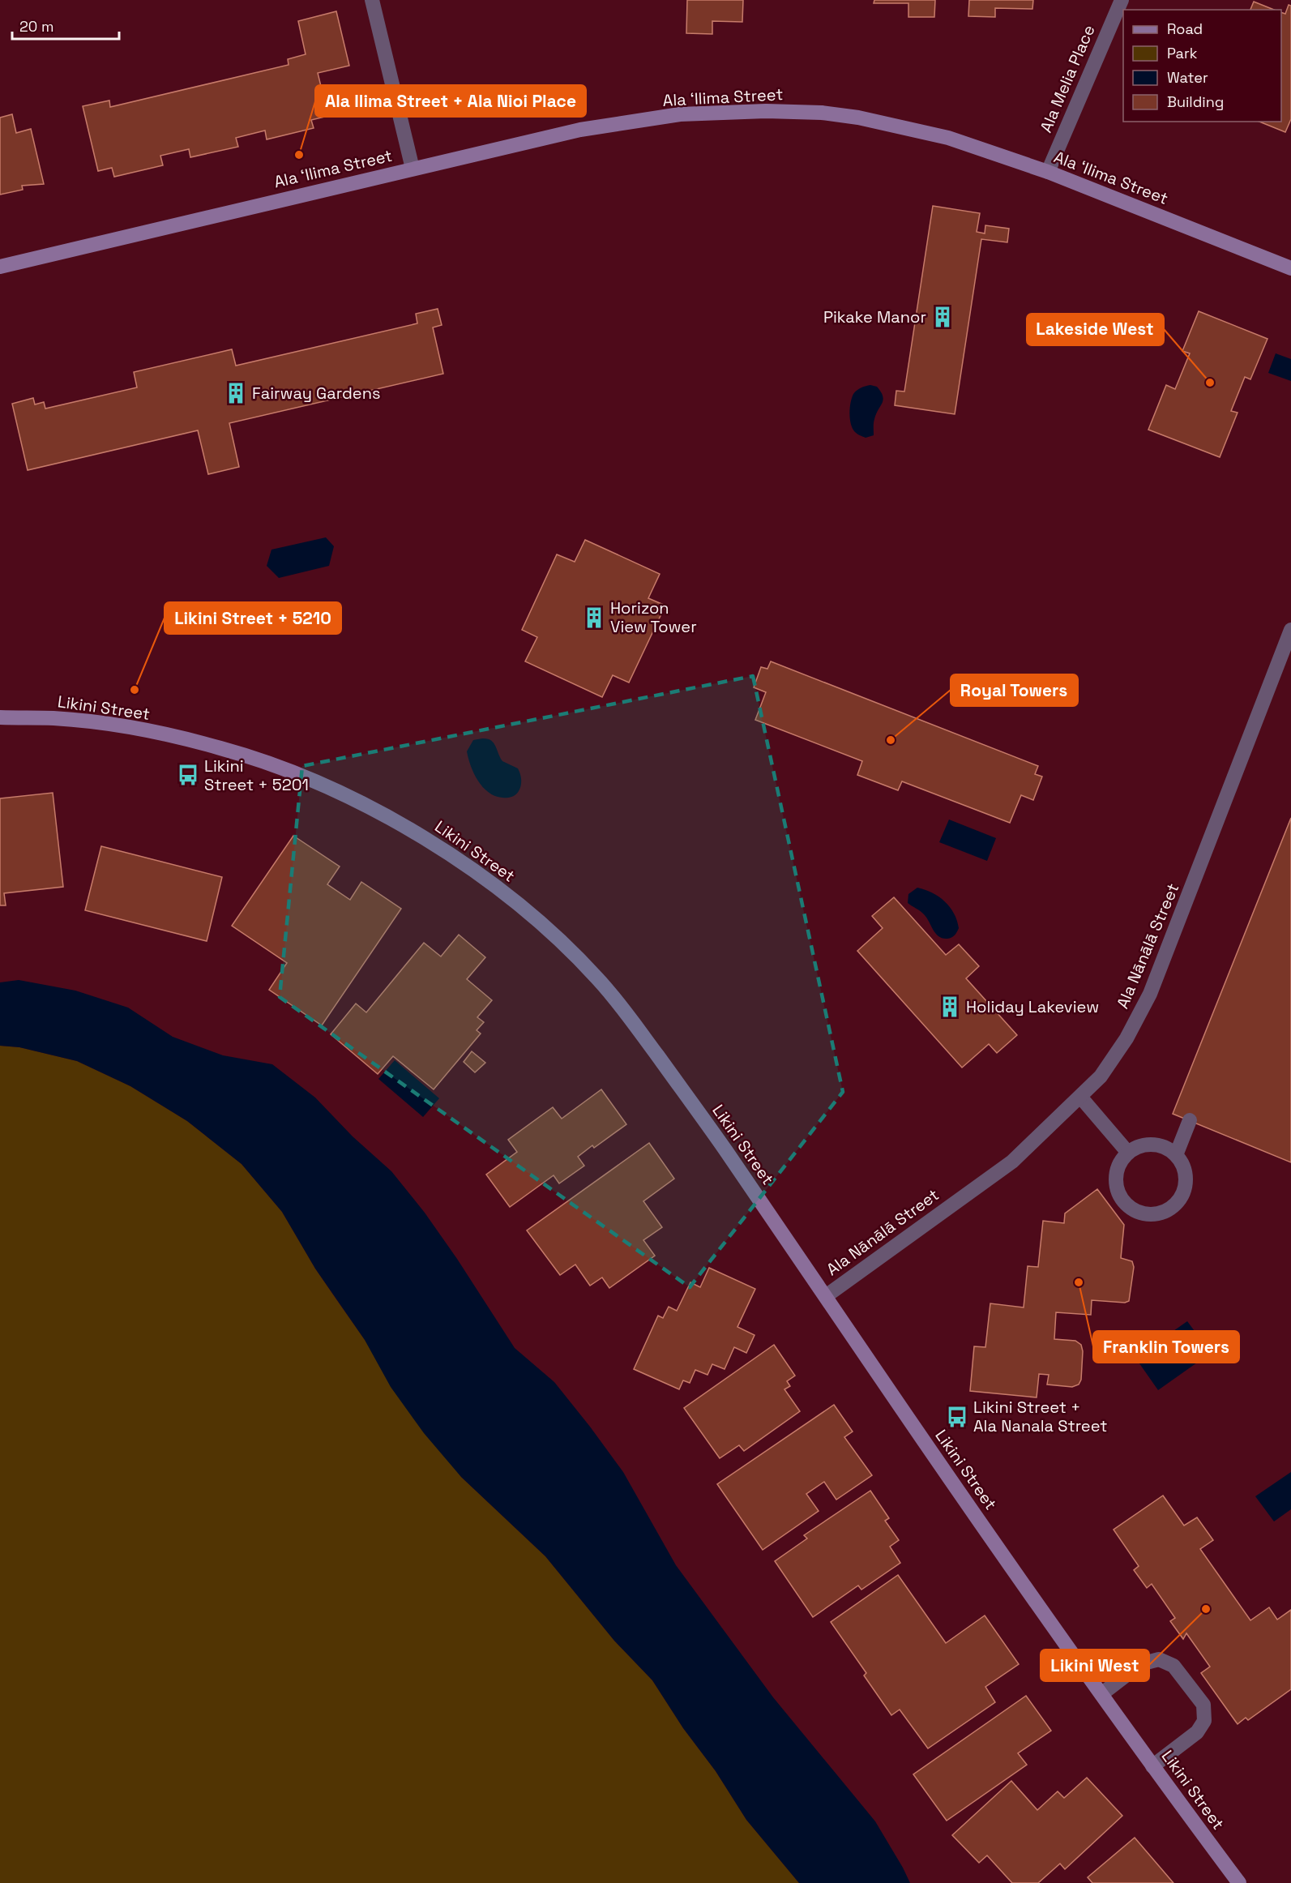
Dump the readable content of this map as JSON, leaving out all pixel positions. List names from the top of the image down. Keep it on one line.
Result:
{"streets":{"street":["Ala Melia Place","Ala ʻIlima Street","Likini Street","Ala Nānālā Street"]},"crossings":[["Ala Melia Place","Ala ʻIlima Street"],["Likini Street","Ala Nānālā Street"]],"places":{"other":["Ala Ilima Street + Ala Nioi Place","Lakeside West","Likini Street + 5210","Royal Towers","Franklin Towers","Likini West"],"building":["Pikake Manor","Fairway Gardens","Horizon View Tower","Holiday Lakeview"],"bus stop":["Likini Street + 5201","Likini Street + Ala Nanala Street"]},"legend":["Road","Park","Water","Building"],"scale_bar":"20 m"}
